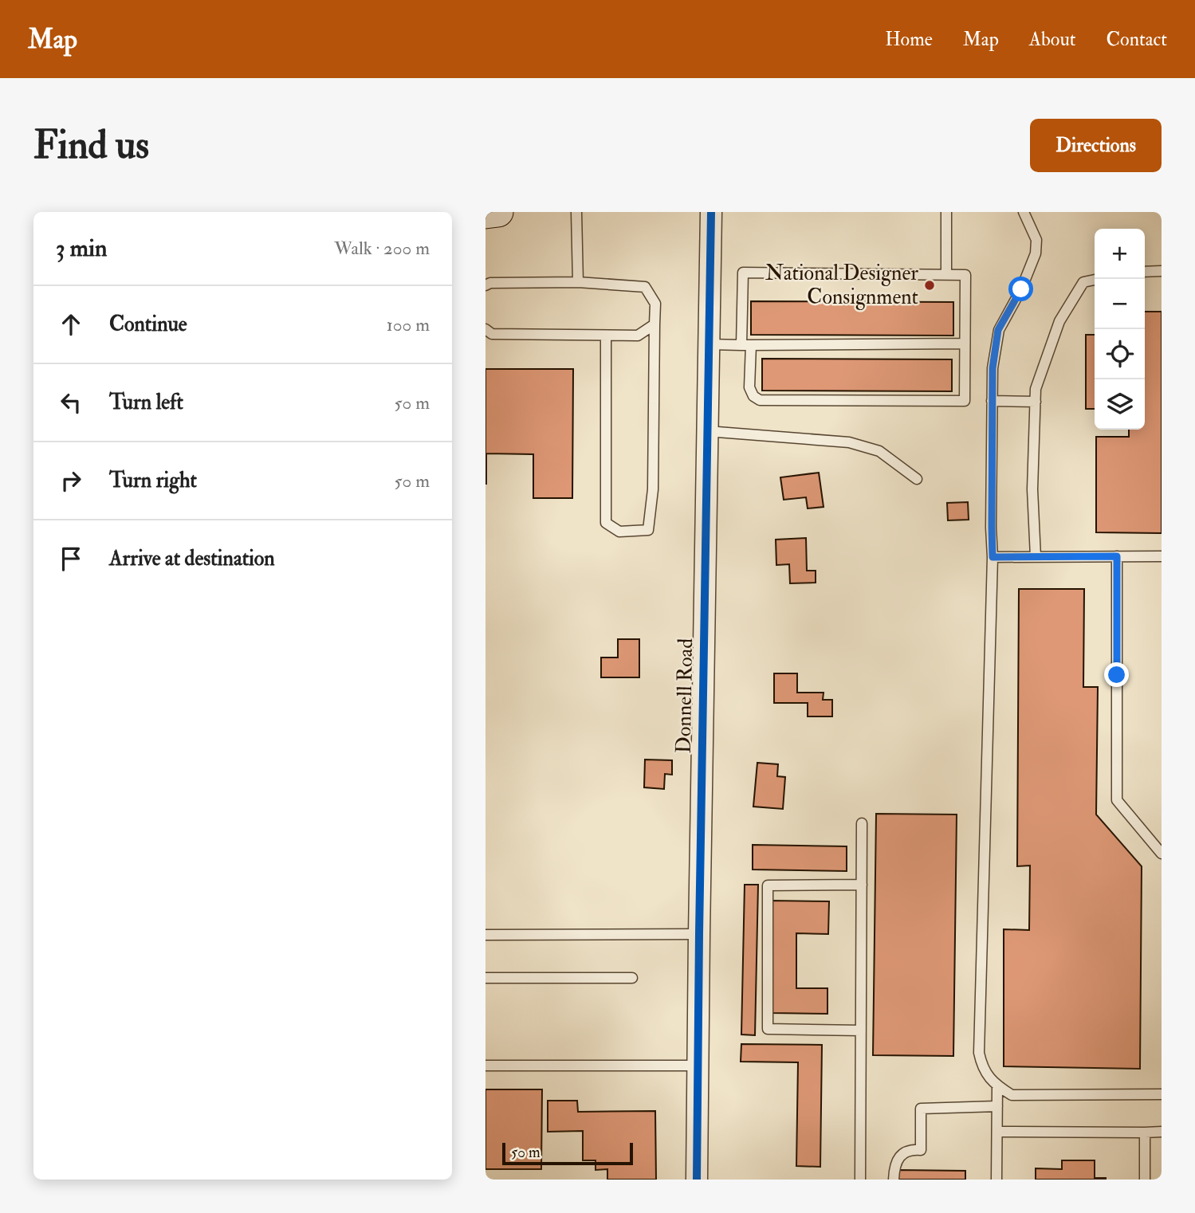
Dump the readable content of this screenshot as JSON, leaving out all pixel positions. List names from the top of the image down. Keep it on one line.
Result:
{"streets":{"street":["Donnell Road"]},"places":["National Designer Consignment"],"scale_bar":"50 m","page":{"header":"Map","nav":["Home","Map","About","Contact"],"buttons":"Directions","title":"Find us","heading":["3 min","Walk · 200 m"],"map_buttons":["+","−"],"list":[["Continue","100 m"],["Turn left","50 m"],["Turn right","50 m"],"Arrive at destination"],"scale":"50 m"}}
